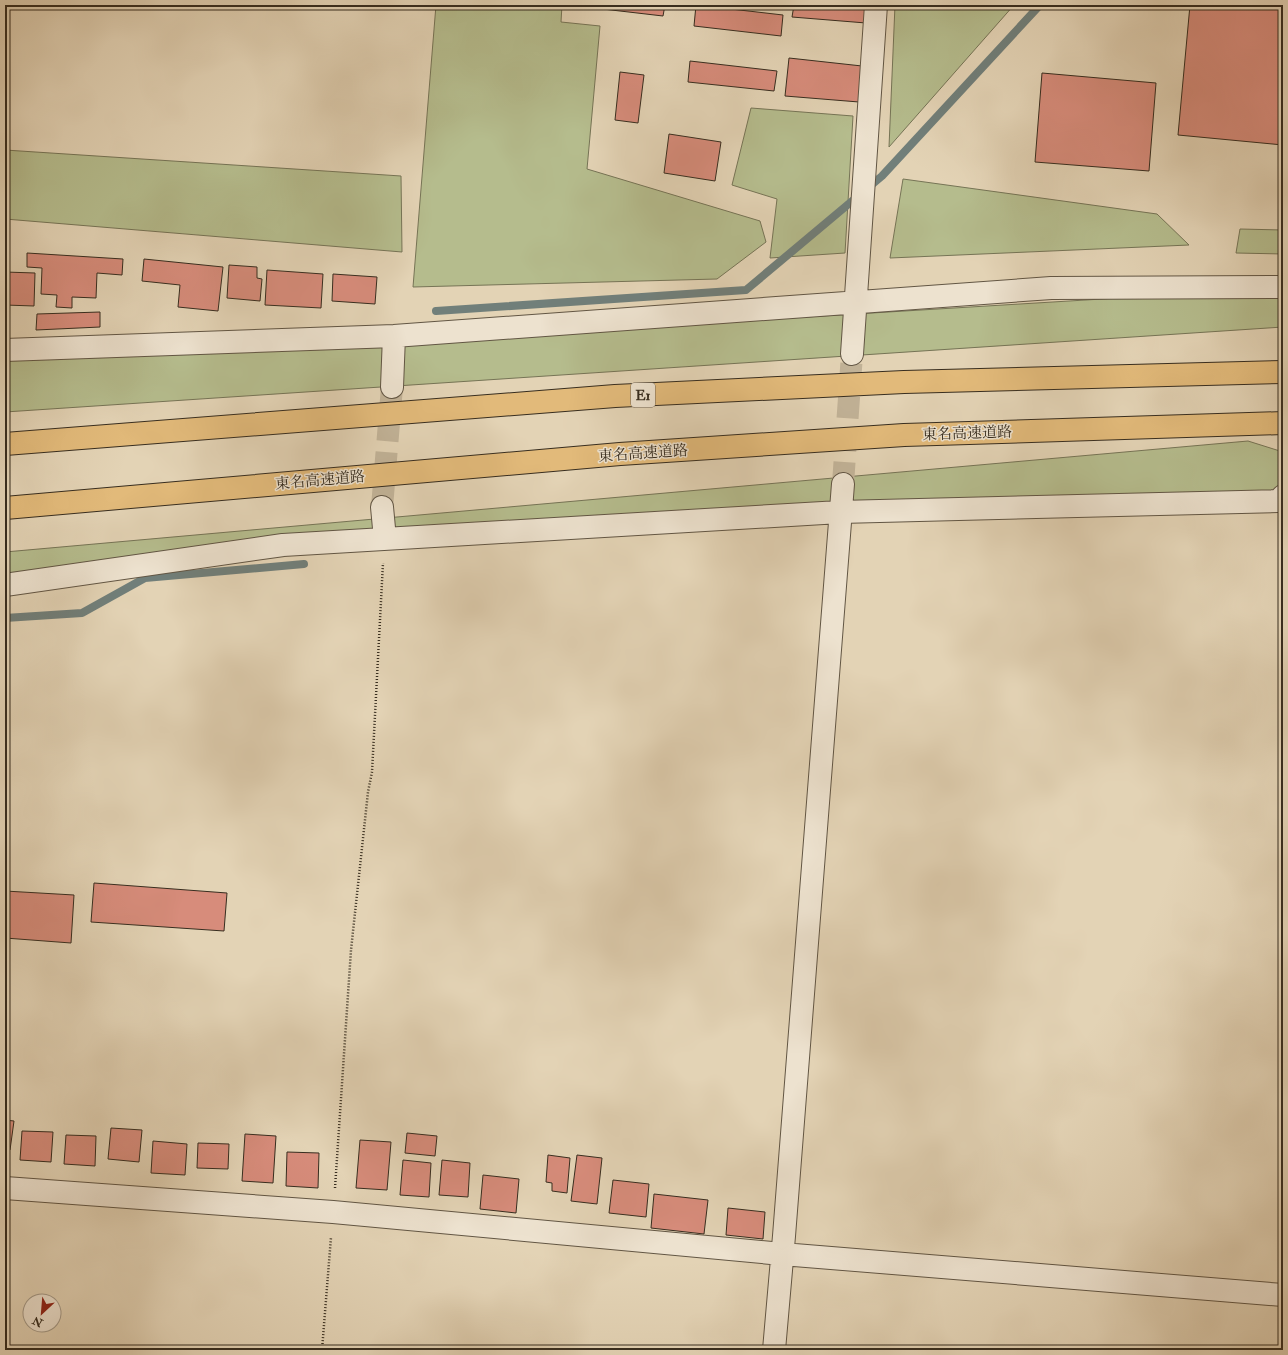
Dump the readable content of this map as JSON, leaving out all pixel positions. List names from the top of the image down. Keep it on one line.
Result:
{"streets":{"highway":["E1","東名高速道路"]},"north":"bottom left"}
